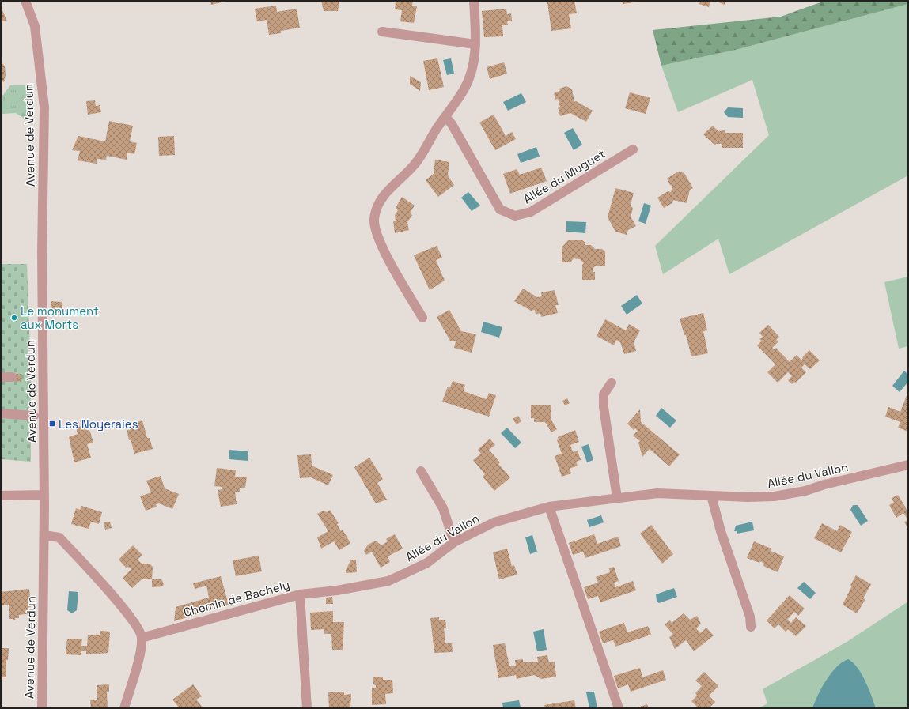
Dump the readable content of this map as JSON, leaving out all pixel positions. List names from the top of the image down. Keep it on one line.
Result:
{"streets":{"street":["Avenue de Verdun","Allée du Muguet","Allée du Vallon","Chemin de Bachely"]},"crossings":[["Allée du Vallon","Chemin de Bachely"]],"places":{"other":["Le monument aux Morts"],"transit":["Les Noyeraies"]}}
